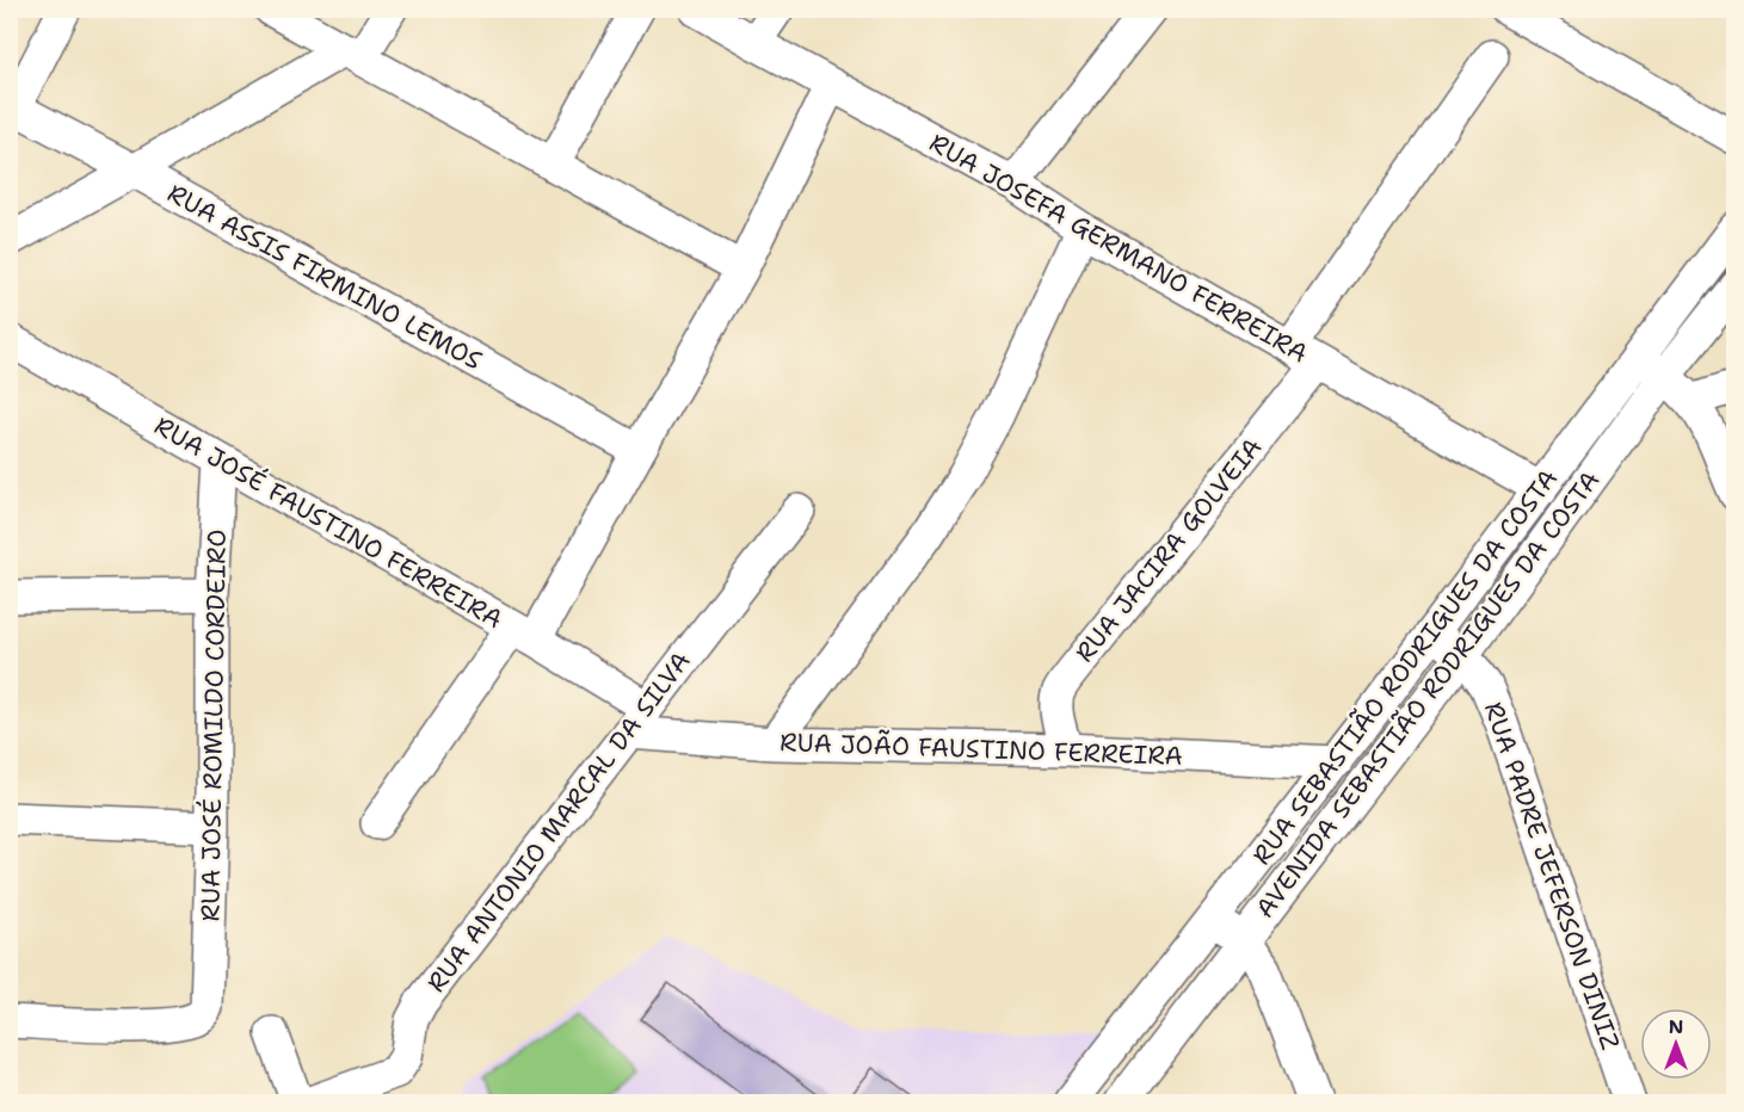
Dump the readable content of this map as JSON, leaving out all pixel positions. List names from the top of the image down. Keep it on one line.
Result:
{"streets":{"street":["RUA JOSEFA GERMANO FERREIRA","RUA ASSIS FIRMINO LEMOS","RUA JOSÉ FAUSTINO FERREIRA","RUA JACIRA GOLVEIA","RUA SEBASTIÃO RODRIGUES DA COSTA","AVENIDA SEBASTIÃO RODRIGUES DA COSTA","RUA JOSÉ ROMILDO CORDEIRO","RUA JOÃO FAUSTINO FERREIRA","RUA ANTONIO MARCAL DA SILVA","RUA PADRE JEFERSON DINIZ"]},"crossings":[["RUA JOSEFA GERMANO FERREIRA","RUA JACIRA GOLVEIA"],["RUA JOSEFA GERMANO FERREIRA","RUA SEBASTIÃO RODRIGUES DA COSTA"],["RUA JOSÉ FAUSTINO FERREIRA","RUA JOSÉ ROMILDO CORDEIRO"],["RUA JOSÉ FAUSTINO FERREIRA","RUA ANTONIO MARCAL DA SILVA"],["RUA JACIRA GOLVEIA","RUA JOÃO FAUSTINO FERREIRA"],["RUA SEBASTIÃO RODRIGUES DA COSTA","RUA JOÃO FAUSTINO FERREIRA"],["AVENIDA SEBASTIÃO RODRIGUES DA COSTA","RUA PADRE JEFERSON DINIZ"],["RUA JOÃO FAUSTINO FERREIRA","RUA ANTONIO MARCAL DA SILVA"]],"north":"top"}
